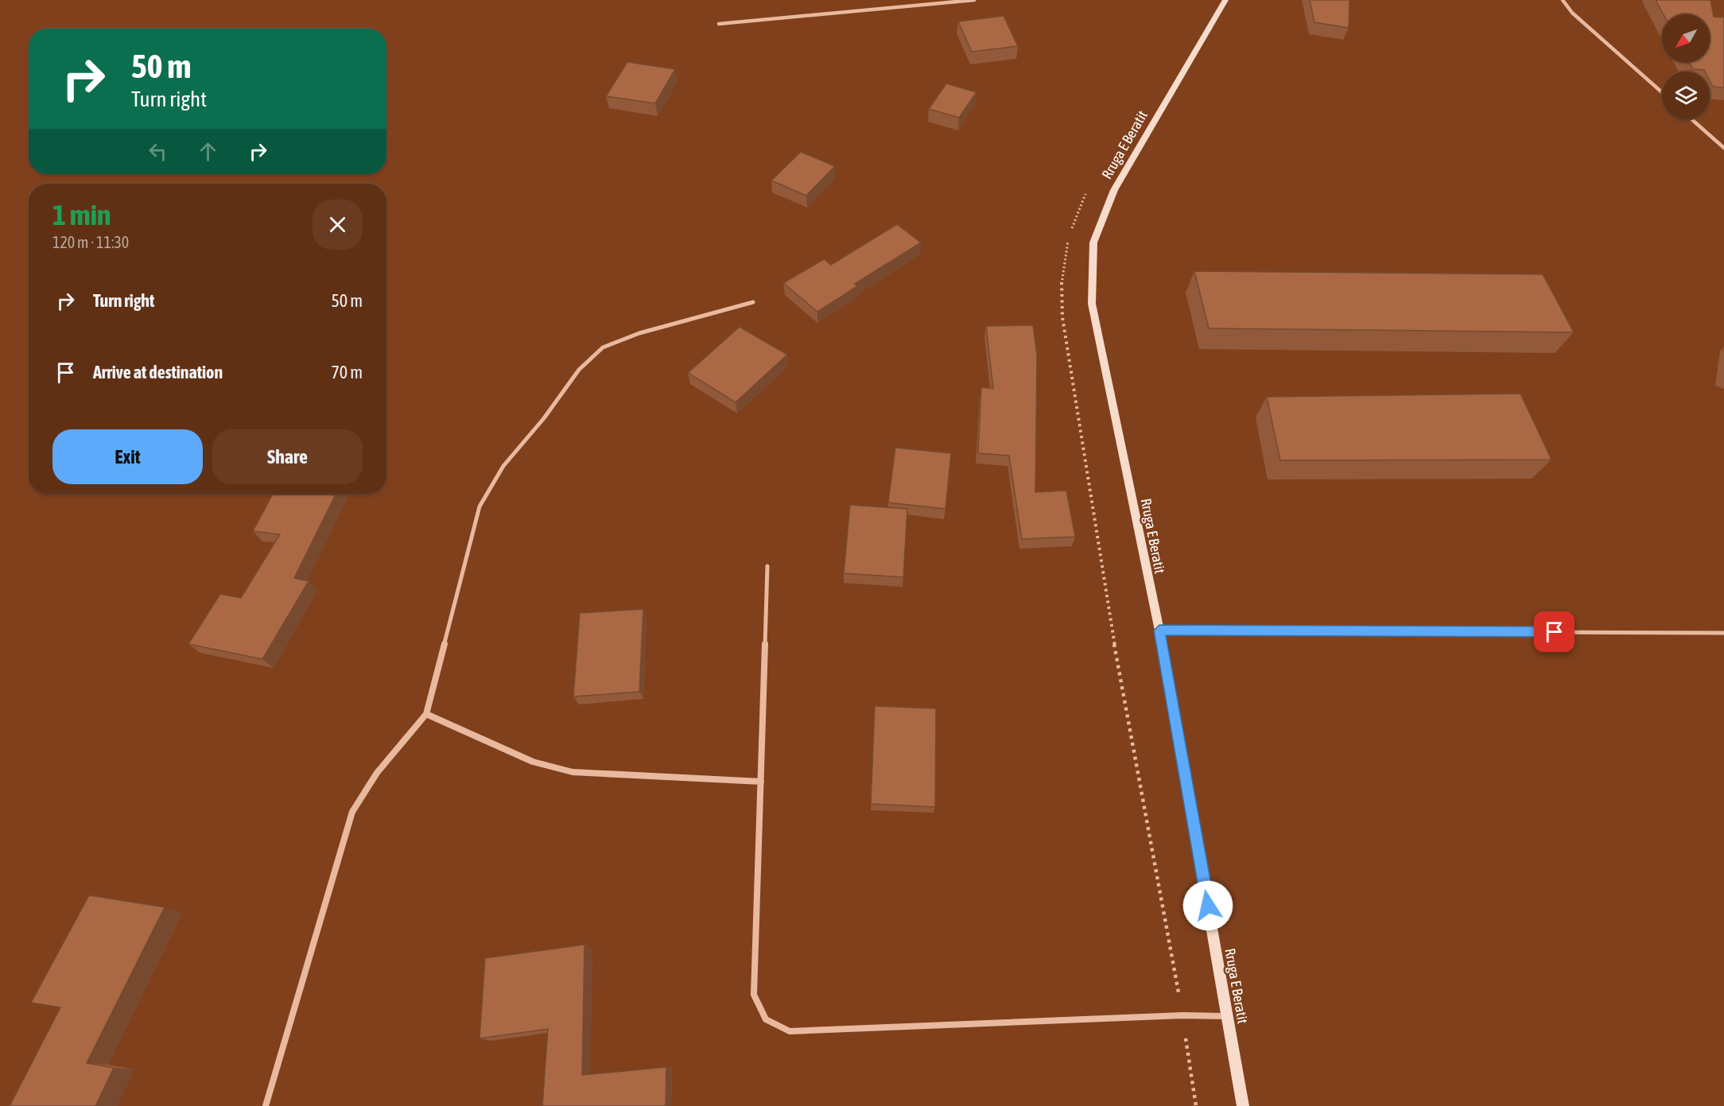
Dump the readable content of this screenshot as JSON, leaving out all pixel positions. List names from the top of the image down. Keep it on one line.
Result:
{"streets":{"main road":["Rruga E Beratit"]},"north":"bottom left","page":{"turn":["50 m","Turn right"],"heading":["1 min","120 m · 11:30"],"list":[{"name":"Turn right","value":"50 m"},{"name":"Arrive at destination","value":"70 m"}],"buttons":["Exit","Share"]}}
